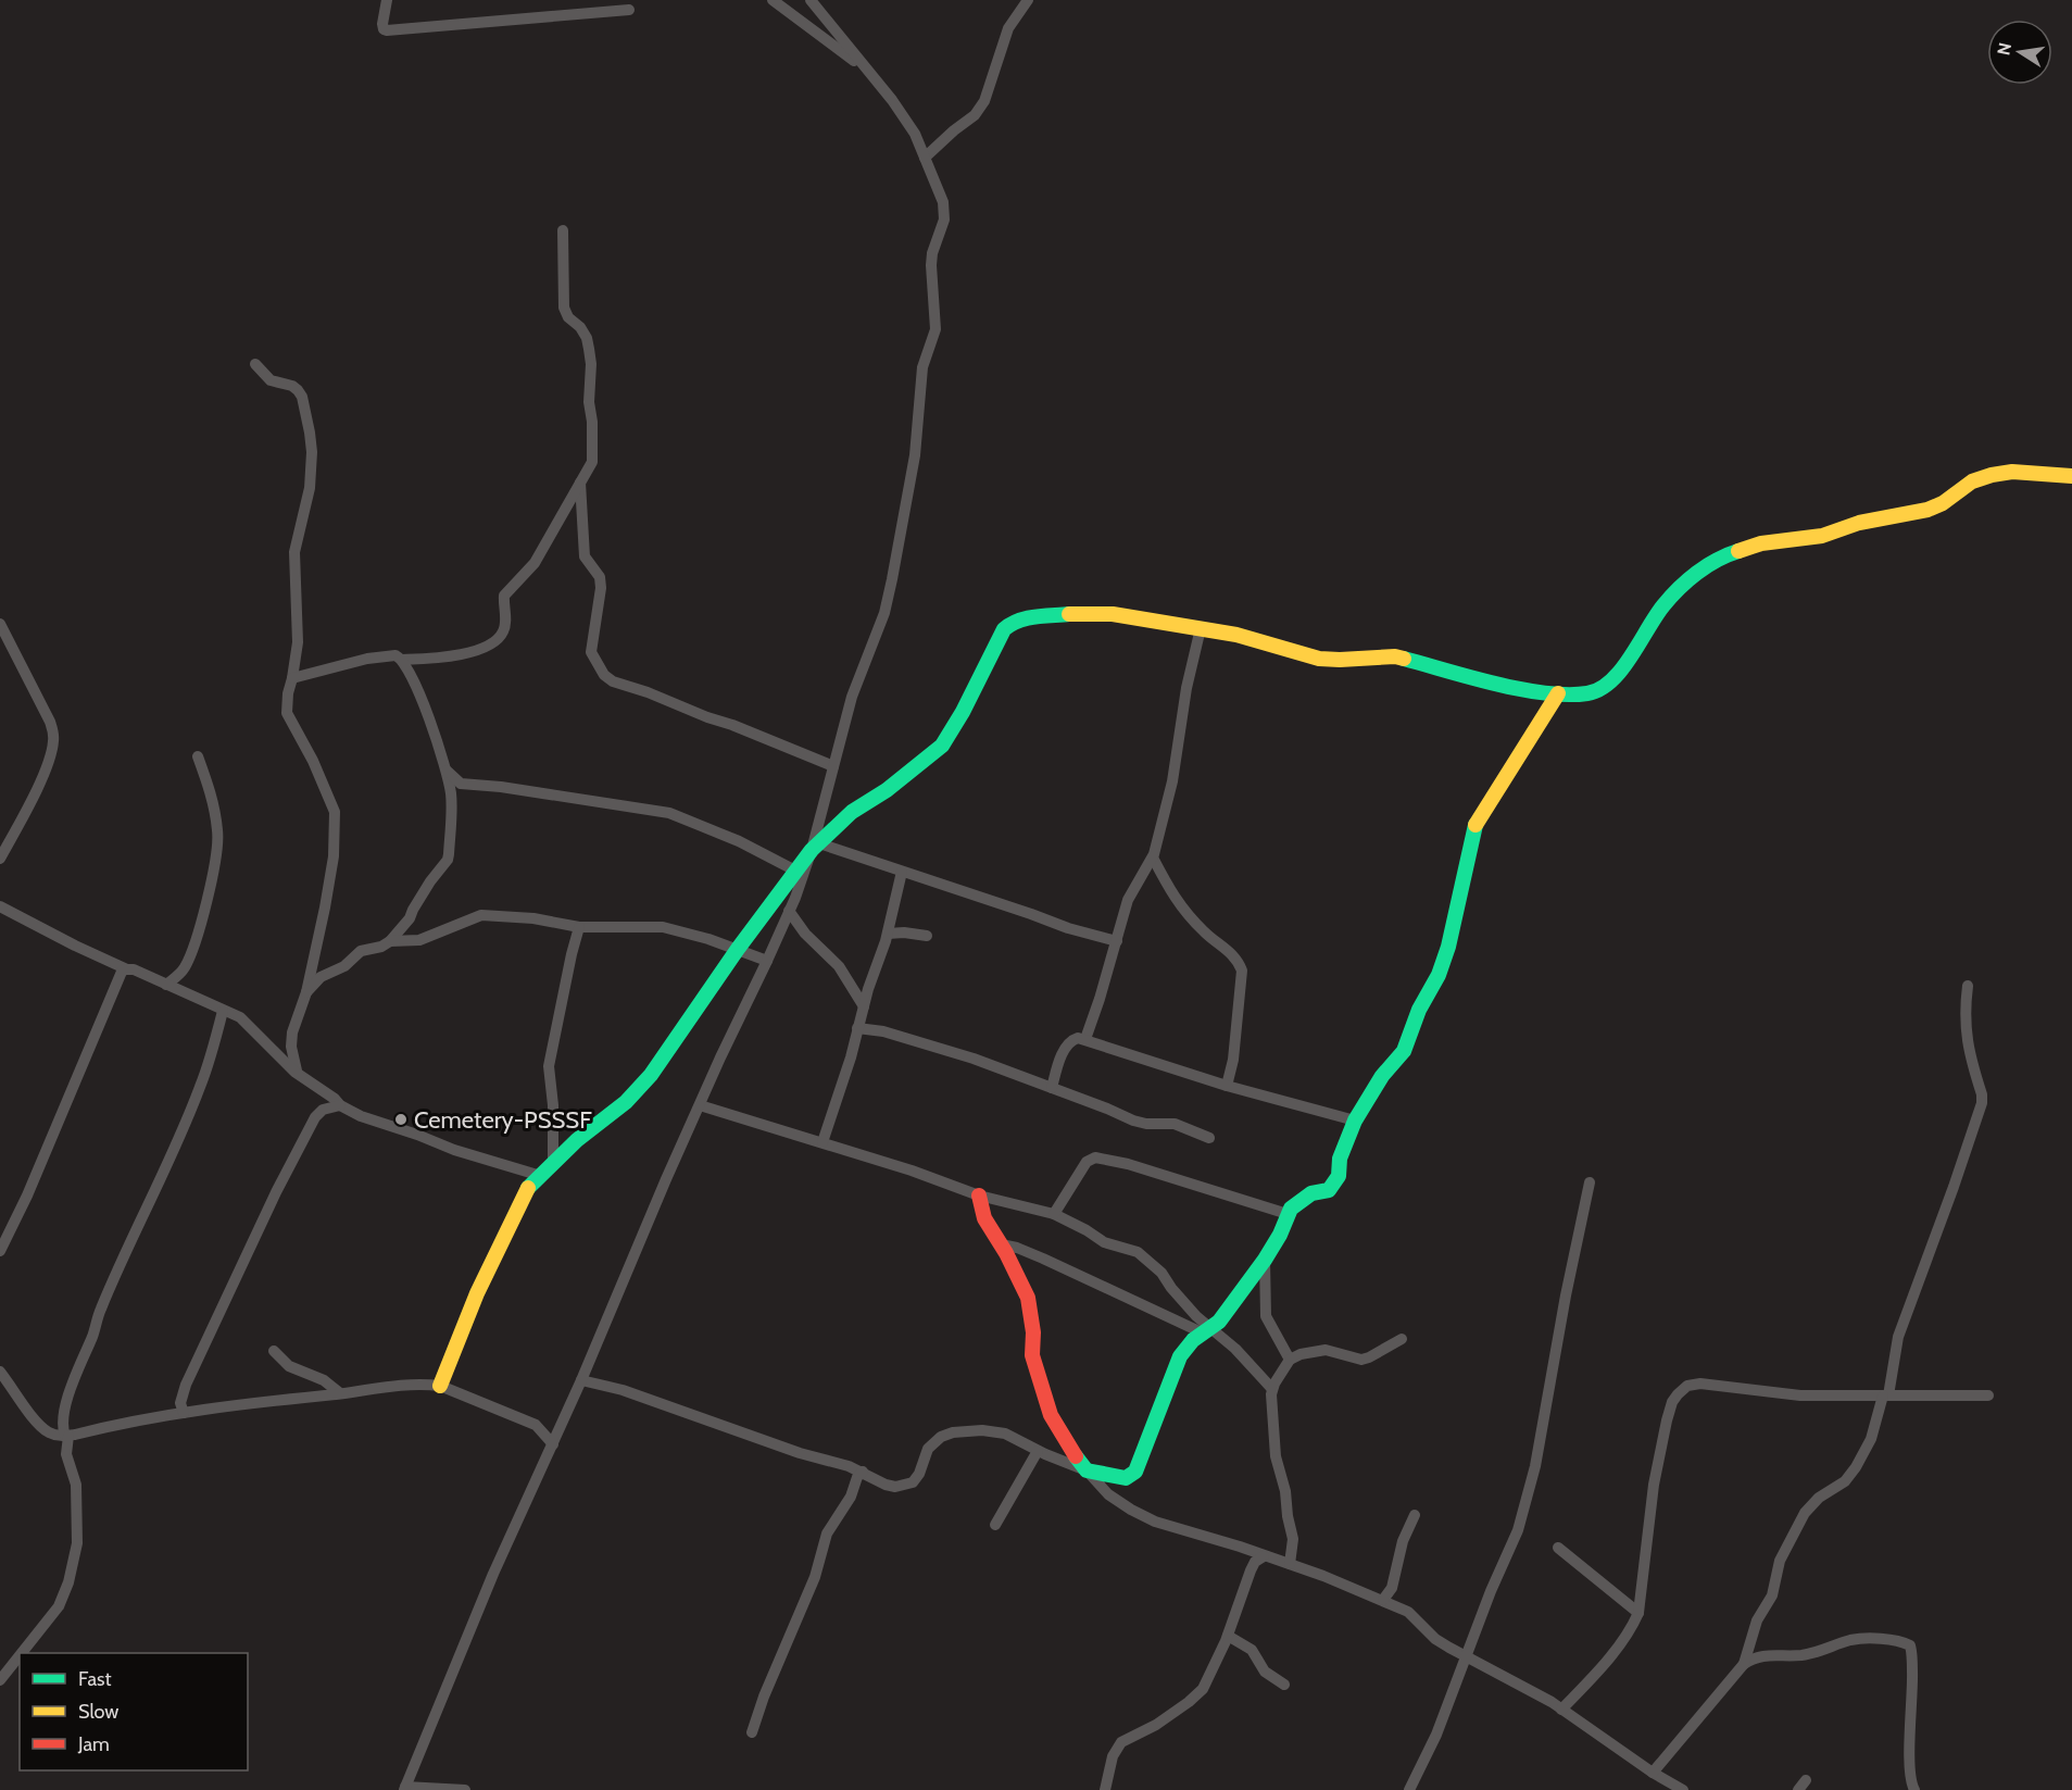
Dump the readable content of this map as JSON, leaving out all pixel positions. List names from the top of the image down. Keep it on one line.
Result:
{"places":["Cemetery-PSSSF"],"legend":["Fast","Slow","Jam"],"north":"left"}
